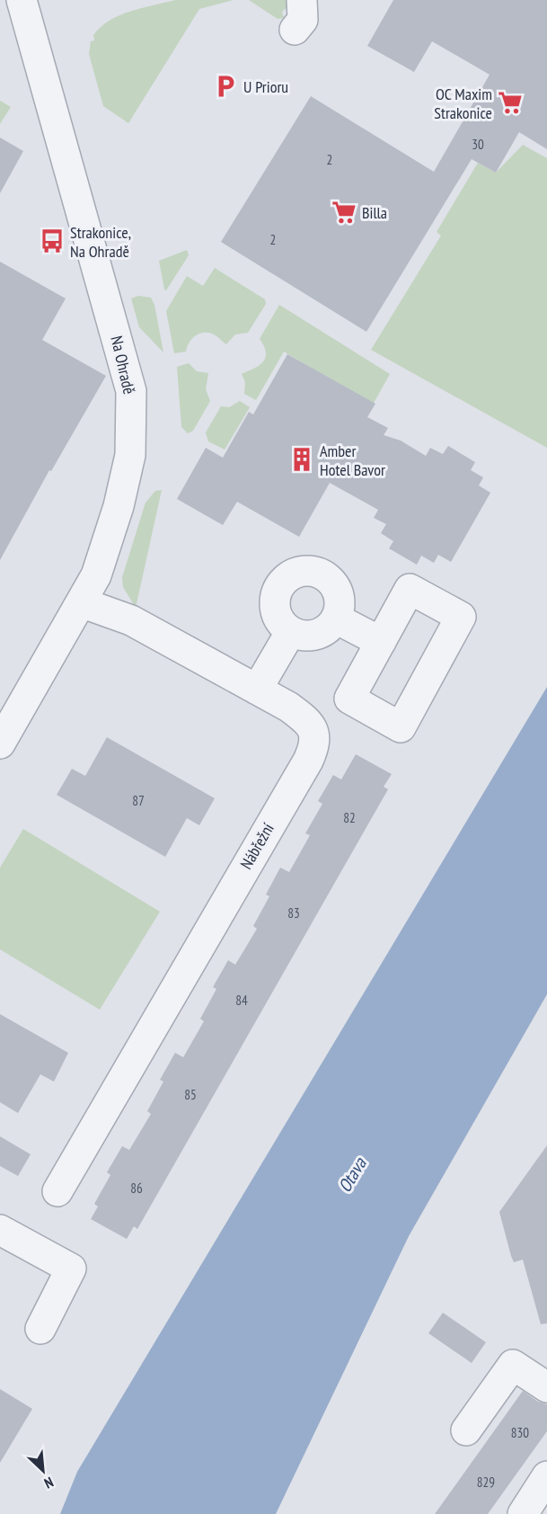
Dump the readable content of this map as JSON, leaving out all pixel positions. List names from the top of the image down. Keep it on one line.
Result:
{"streets":{"street":["Na Ohradě","Nábřežní"]},"crossings":[["Na Ohradě","Nábřežní"]],"water":["Otava"],"places":{"parking":["U Prioru"],"supermarket":["OC Maxim Strakonice","Billa"],"bus stop":["Strakonice, Na Ohradě"],"building":["Amber Hotel Bavor"]},"house_numbers":["30","2","2","87","82","83","84","85","86","830","829"],"north":"bottom right"}
